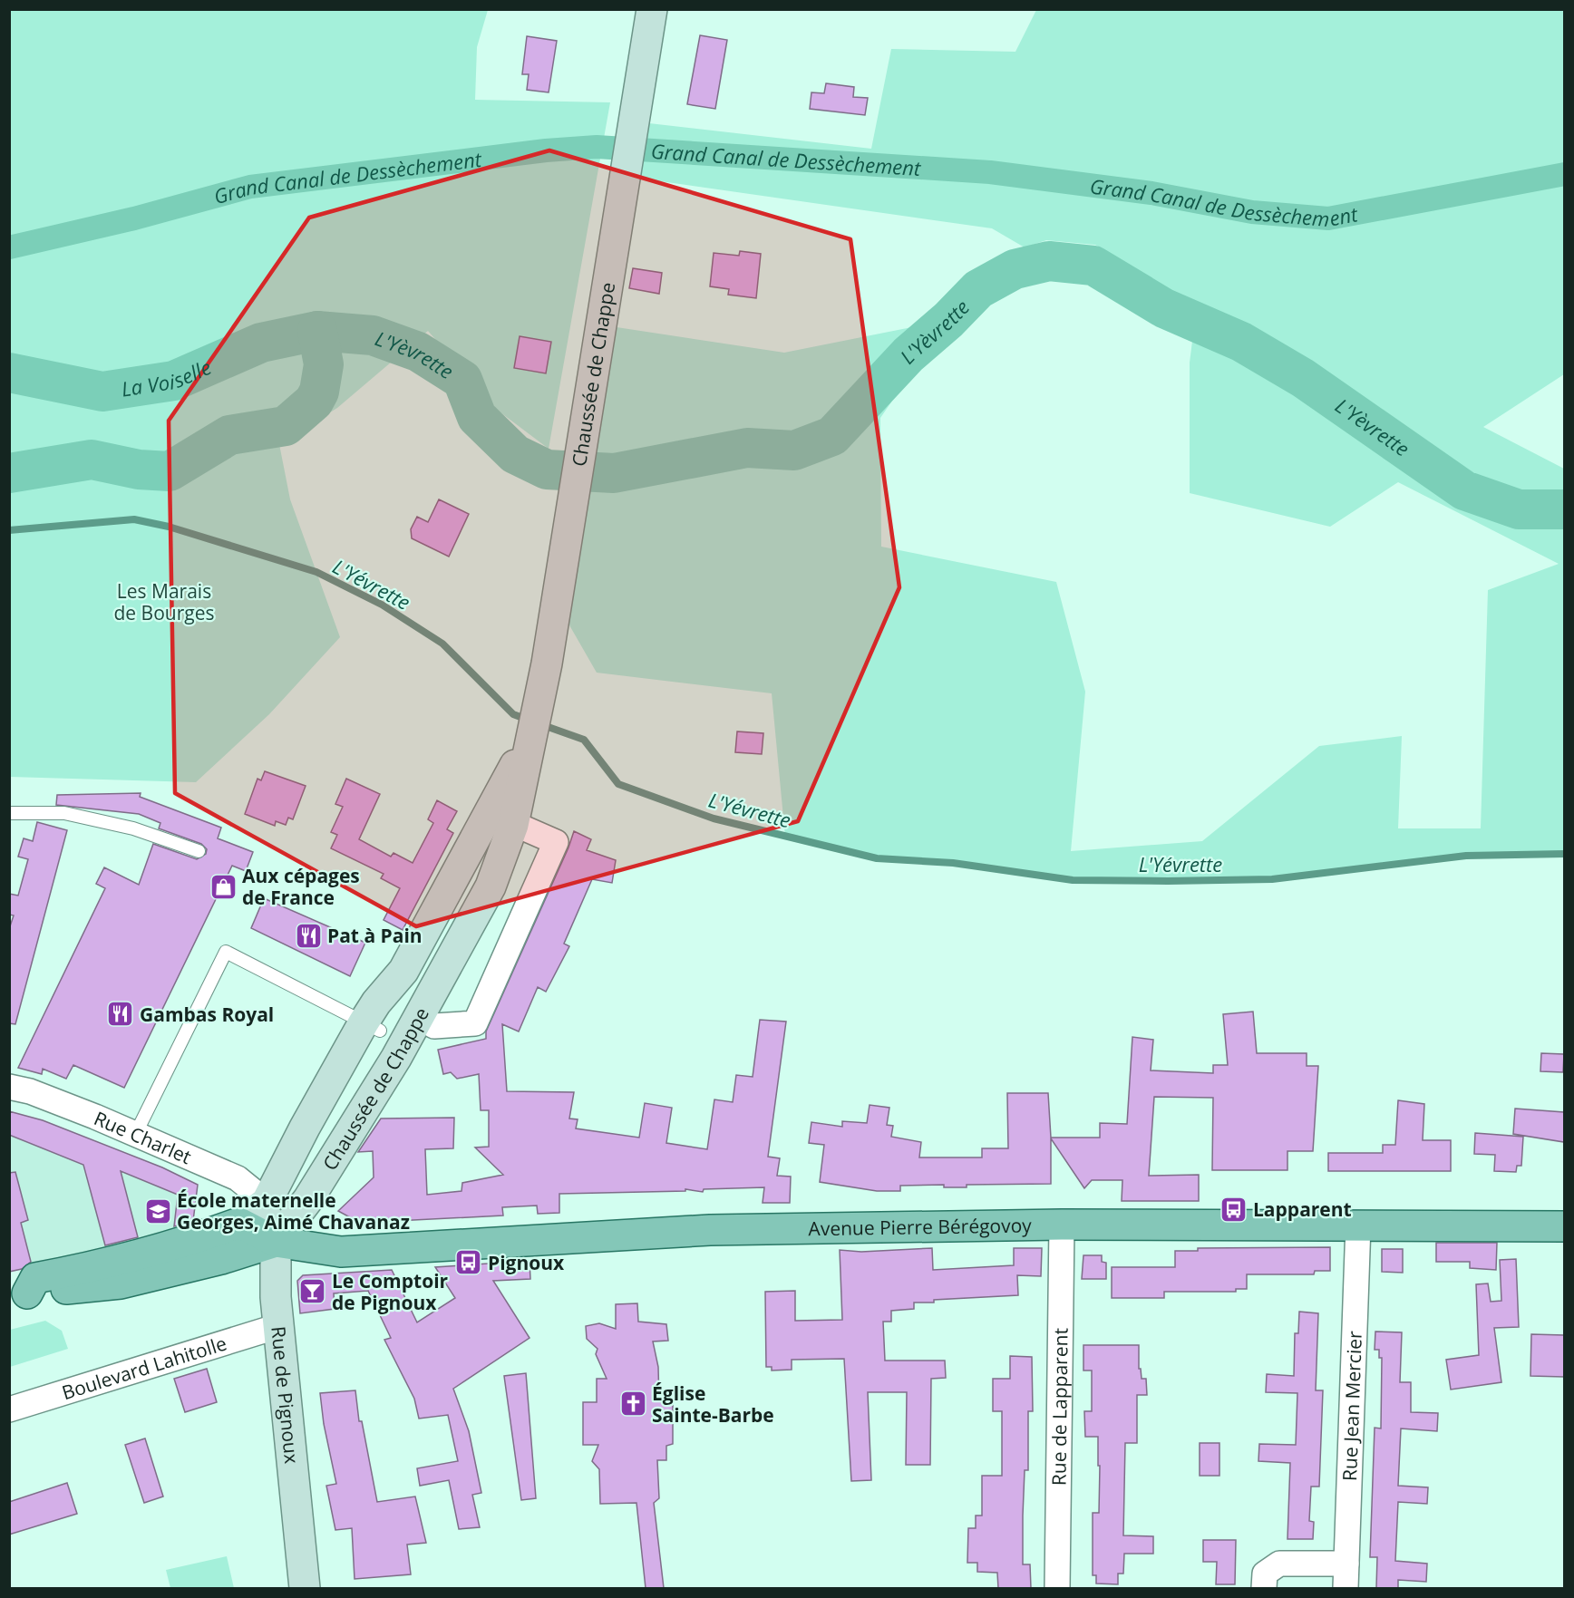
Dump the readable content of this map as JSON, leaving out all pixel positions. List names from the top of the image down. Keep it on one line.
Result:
{"streets":{"main road":["Chaussée de Chappe","Avenue Pierre Bérégovoy","Rue de Pignoux"],"street":["Rue Charlet","Boulevard Lahitolle","Rue de Lapparent","Rue Jean Mercier"]},"crossings":[["Chaussée de Chappe","Rue Charlet"],["Chaussée de Chappe","Avenue Pierre Bérégovoy"],["Chaussée de Chappe","Rue de Pignoux"],["Rue Charlet","Rue de Pignoux"],["Avenue Pierre Bérégovoy","Rue de Pignoux"],["Avenue Pierre Bérégovoy","Rue de Lapparent"],["Avenue Pierre Bérégovoy","Rue Jean Mercier"],["Boulevard Lahitolle","Rue de Pignoux"]],"water":["Grand Canal de Dessèchement","L'Yèvrette","La Voiselle","L'Yévrette"],"parks":["Les Marais de Bourges"],"places":{"shop":["Aux cépages de France"],"restaurant":["Pat à Pain","Gambas Royal"],"bus stop":["Lapparent","Pignoux"],"school or university":["École maternelle Georges, Aimé Chavanaz"],"bar":["Le Comptoir de Pignoux"],"church":["Église Sainte-Barbe"]}}
